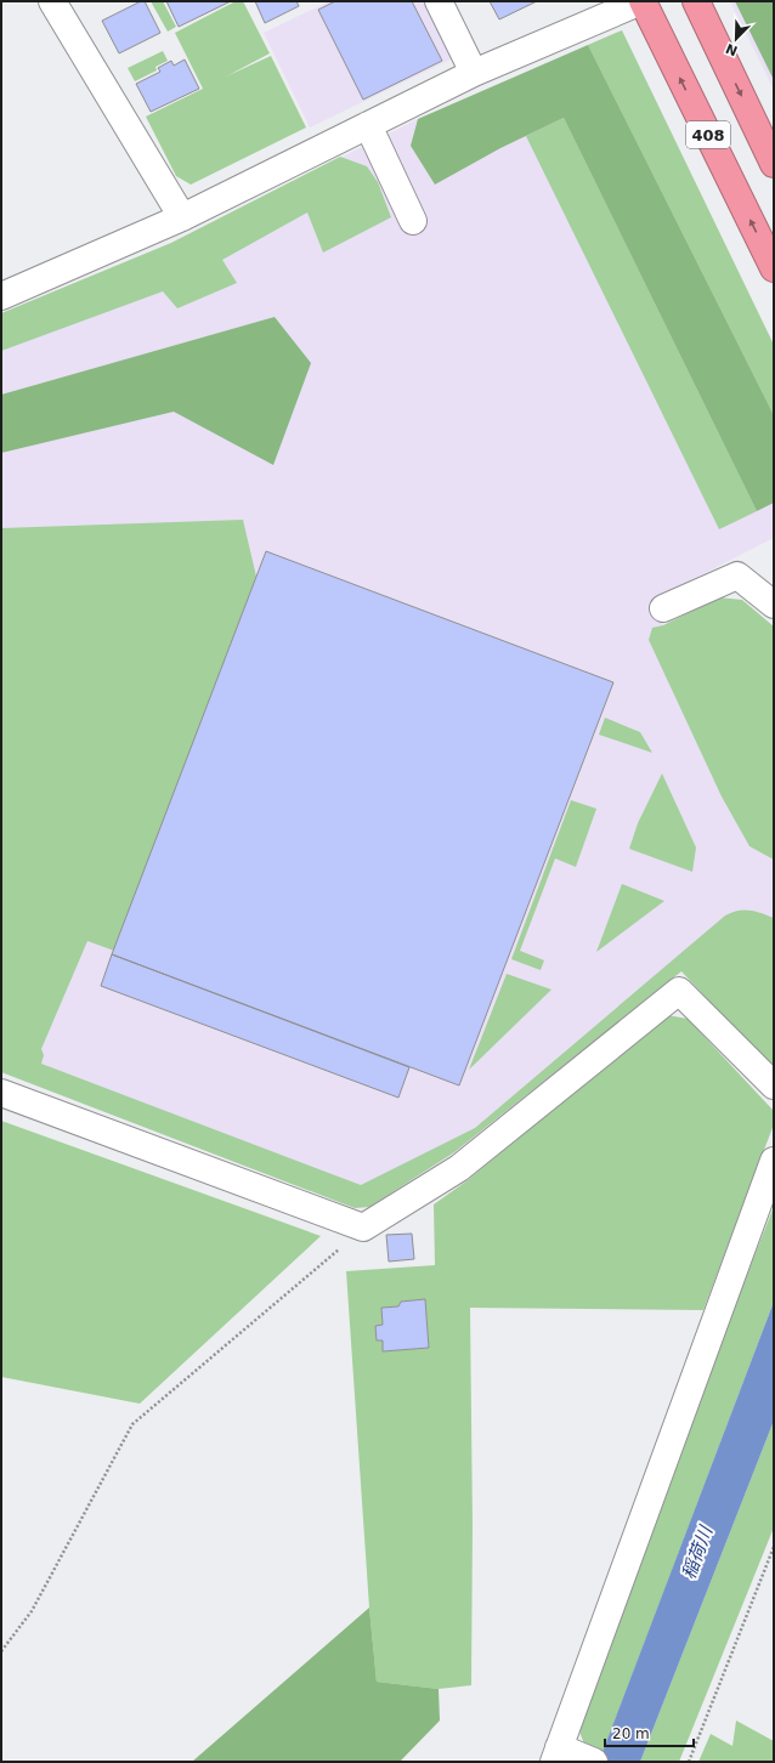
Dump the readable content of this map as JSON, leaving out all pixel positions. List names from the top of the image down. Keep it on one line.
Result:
{"streets":{"highway":["408"]},"water":["稲荷川"],"scale_bar":"20 m","north":"bottom left"}
